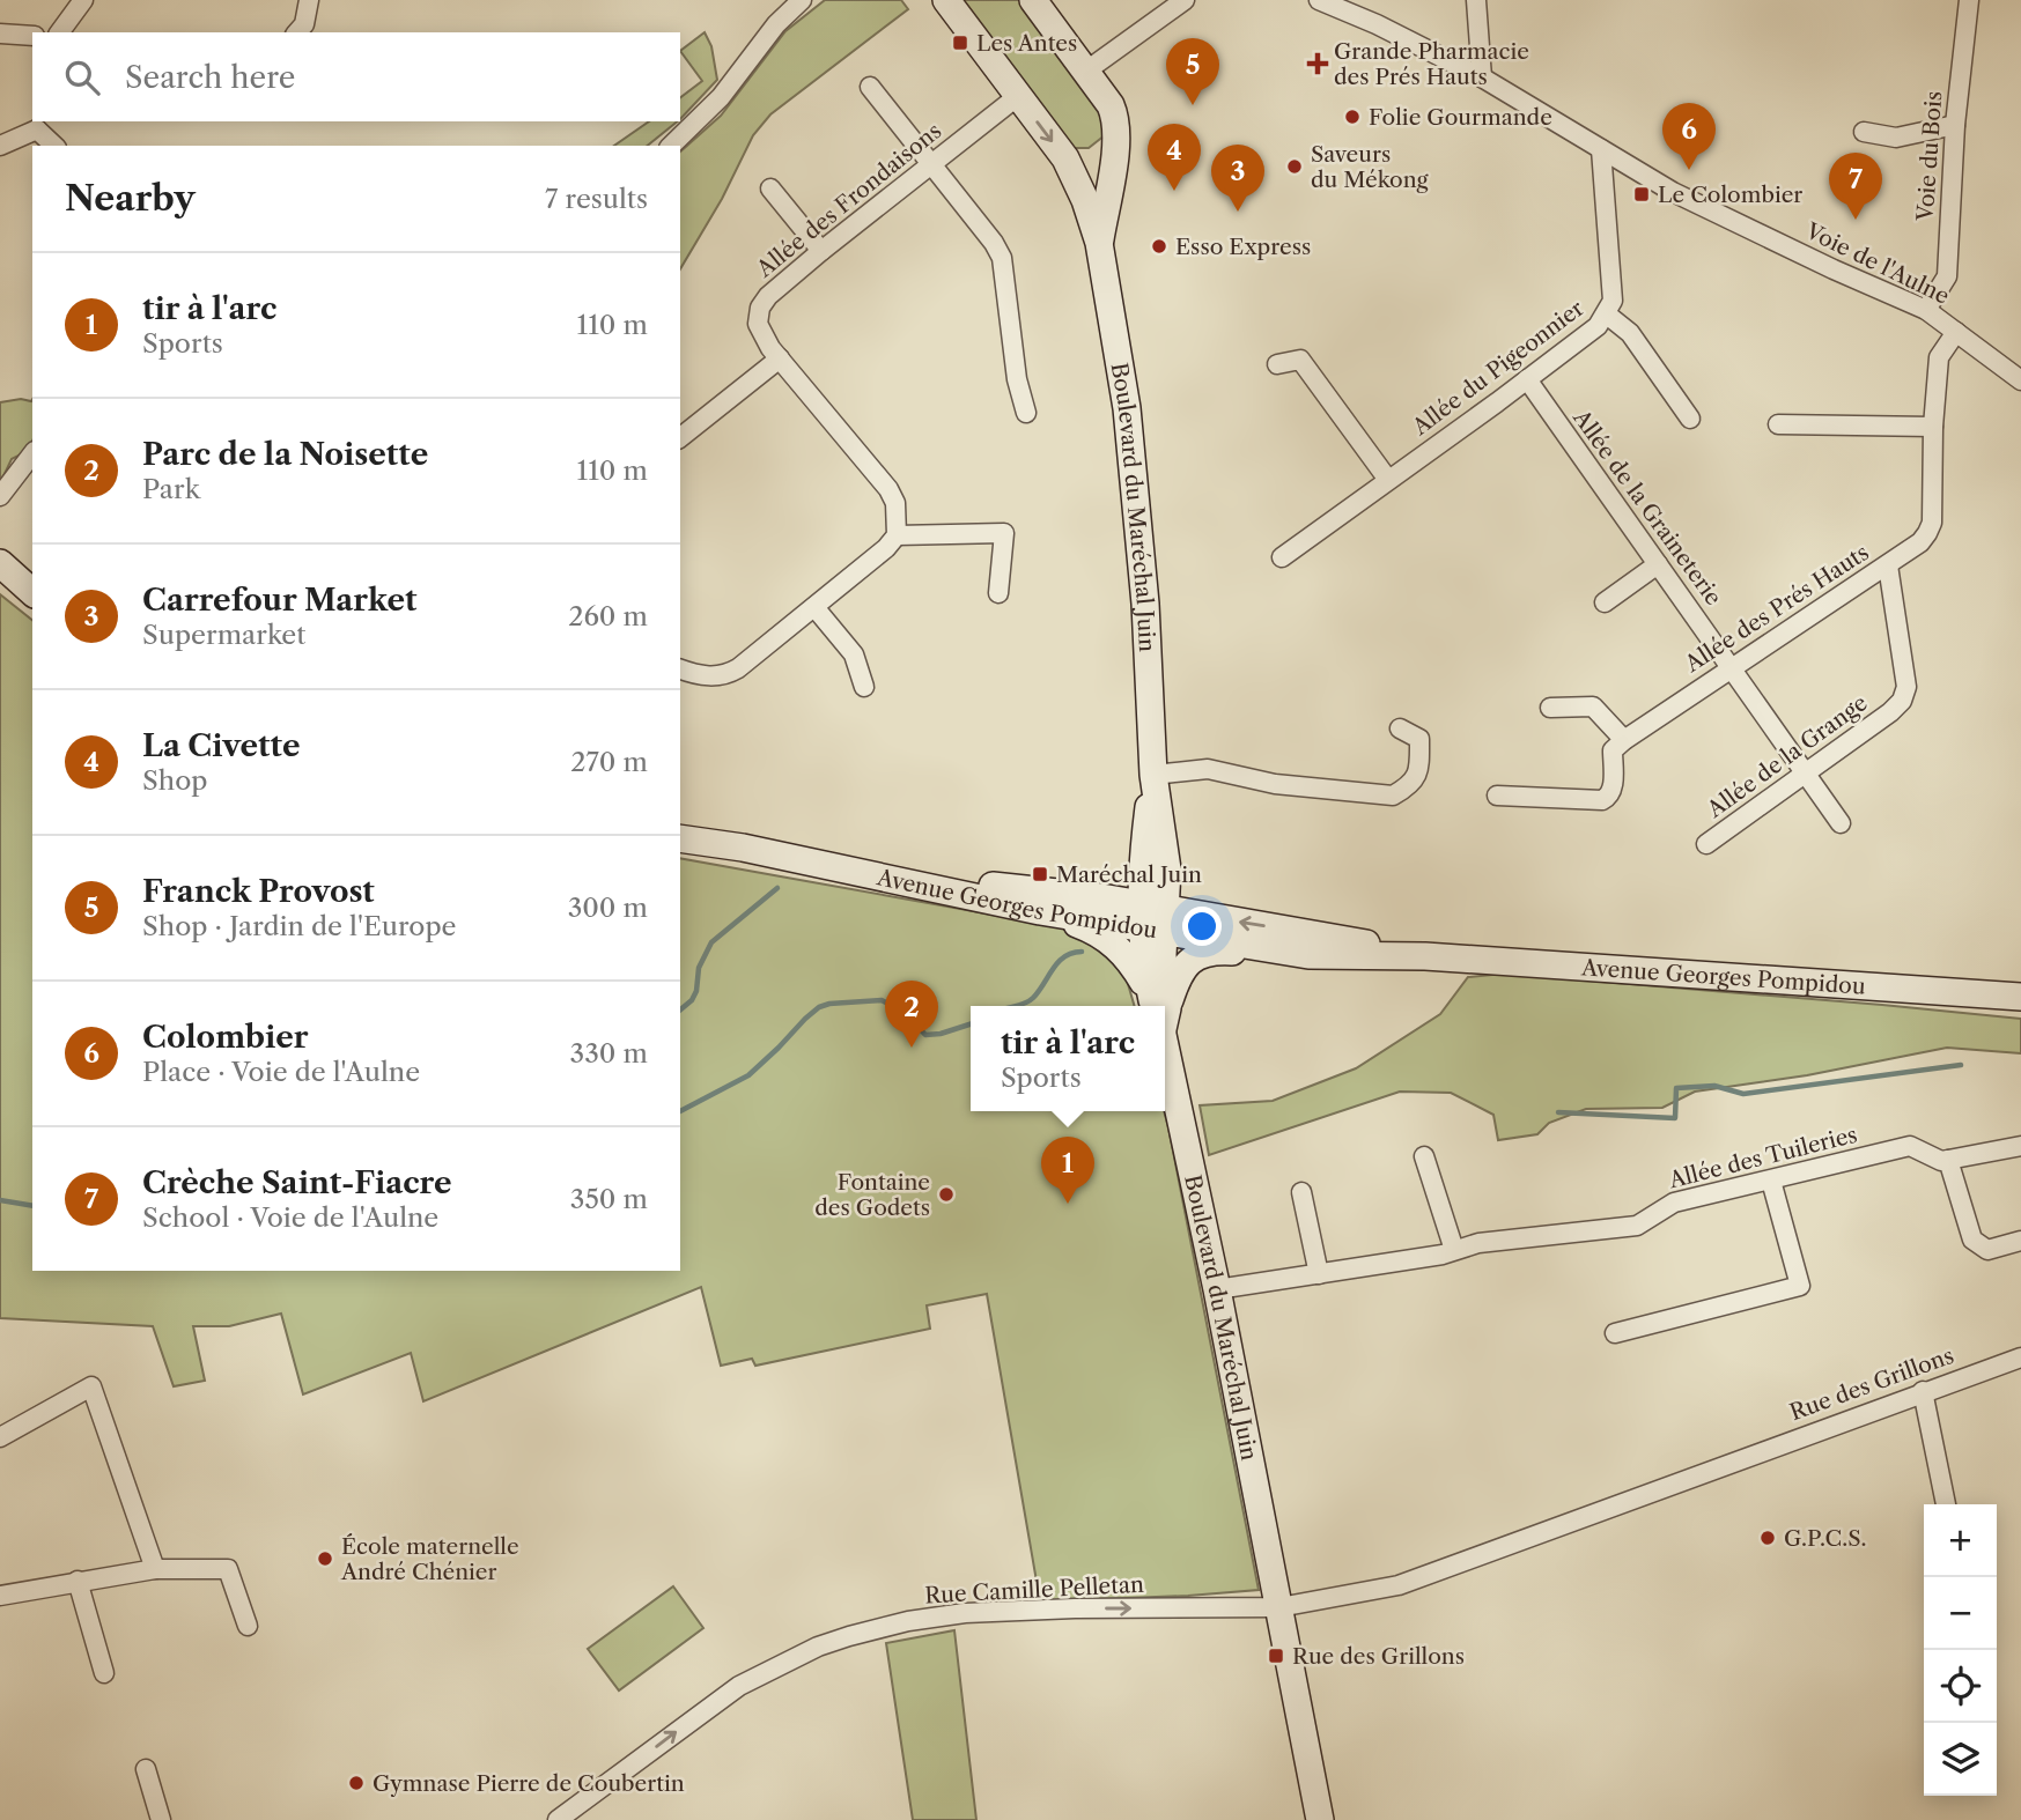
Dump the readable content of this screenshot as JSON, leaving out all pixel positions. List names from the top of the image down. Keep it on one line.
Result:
{"streets":{"main road":["Boulevard du Maréchal Juin","Avenue Georges Pompidou"],"street":["Voie du Bois","Allée des Frondaisons","Voie de l'Aulne","Allée du Pigeonnier","Allée de la Graineterie","Allée des Prés Hauts","Allée de la Grange","Allée des Tuileries","Rue des Grillons","Rue Camille Pelletan"]},"crossings":[["Voie du Bois","Voie de l'Aulne"],["Allée des Frondaisons","Boulevard du Maréchal Juin"],["Voie de l'Aulne","Allée du Pigeonnier"],["Voie de l'Aulne","Allée des Prés Hauts"],["Allée du Pigeonnier","Allée de la Graineterie"],["Allée de la Graineterie","Allée des Prés Hauts"],["Allée de la Graineterie","Allée de la Grange"],["Boulevard du Maréchal Juin","Avenue Georges Pompidou"],["Boulevard du Maréchal Juin","Allée des Tuileries"],["Boulevard du Maréchal Juin","Rue des Grillons"],["Boulevard du Maréchal Juin","Rue Camille Pelletan"],["Allée des Prés Hauts","Allée de la Grange"],["Rue des Grillons","Rue Camille Pelletan"]],"one_way":["Rue Camille Pelletan"],"places":{"transit":["Les Antes","Le Colombier","Maréchal Juin","Rue des Grillons"],"health":["Grande Pharmacie des Prés Hauts"],"other":["Folie Gourmande","Saveurs du Mékong","Esso Express","Fontaine des Godets","G.P.C.S.","École maternelle André Chénier","Gymnase Pierre de Coubertin"]},"page":{"search":"Search here","pins":["5","6","4","3","7","2","1"],"heading":["Nearby","7 results"],"list":[{"mark":"1","name":"tir à l'arc","note":"Sports","value":"110 m"},{"mark":"2","name":"Parc de la Noisette","note":"Park","value":"110 m"},{"mark":"3","name":"Carrefour Market","note":"Supermarket","value":"260 m"},{"mark":"4","name":"La Civette","note":"Shop","value":"270 m"},{"mark":"5","name":"Franck Provost","note":"Shop · Jardin de l'Europe","value":"300 m"},{"mark":"6","name":"Colombier","note":"Place · Voie de l'Aulne","value":"330 m"},{"mark":"7","name":"Crèche Saint-Fiacre","note":"School · Voie de l'Aulne","value":"350 m"}],"popup":["tir à l'arc","Sports"],"map_buttons":["+","−"]}}
